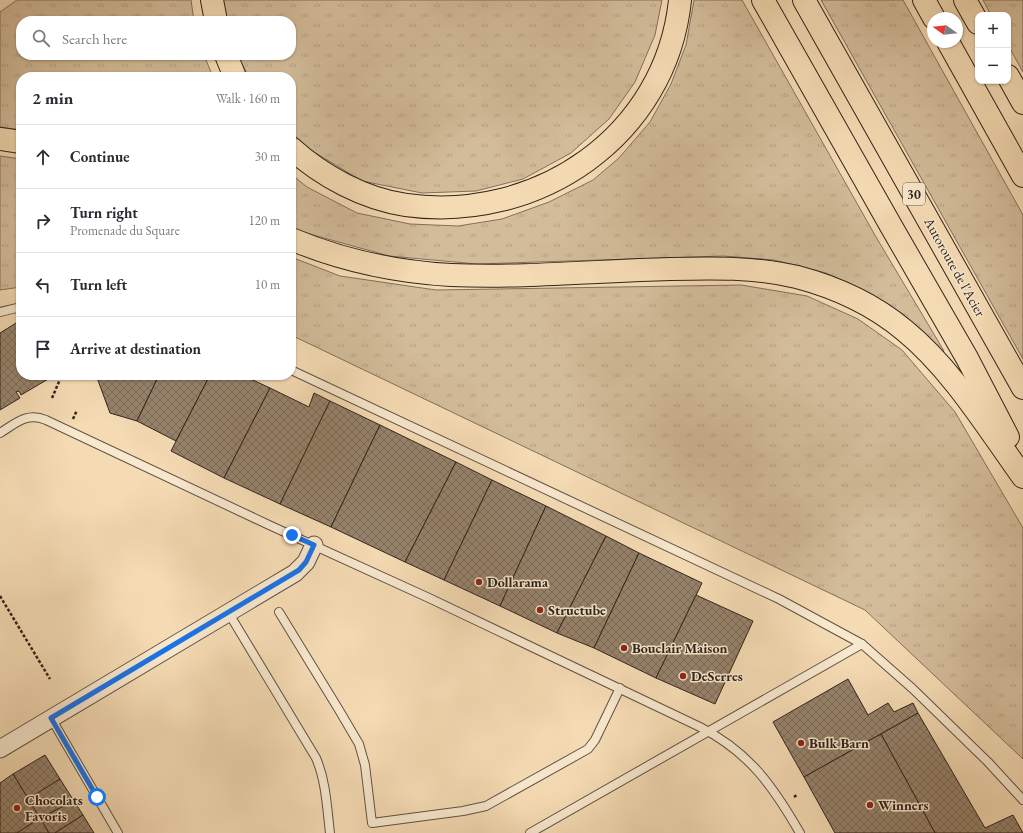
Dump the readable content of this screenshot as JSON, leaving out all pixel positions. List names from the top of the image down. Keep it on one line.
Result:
{"streets":{"highway":["30","Autoroute de l'Acier"]},"places":["Dollarama","Structube","Bouclair Maison","DeSerres","Bulk Barn","Winners","Chocolats Favoris"],"north":"left","page":{"map_buttons":["+","−"],"search":"Search here","heading":["2 min","Walk · 160 m"],"list":[["Continue","30 m"],["Turn right","Promenade du Square","120 m"],["Turn left","10 m"],"Arrive at destination"]}}
